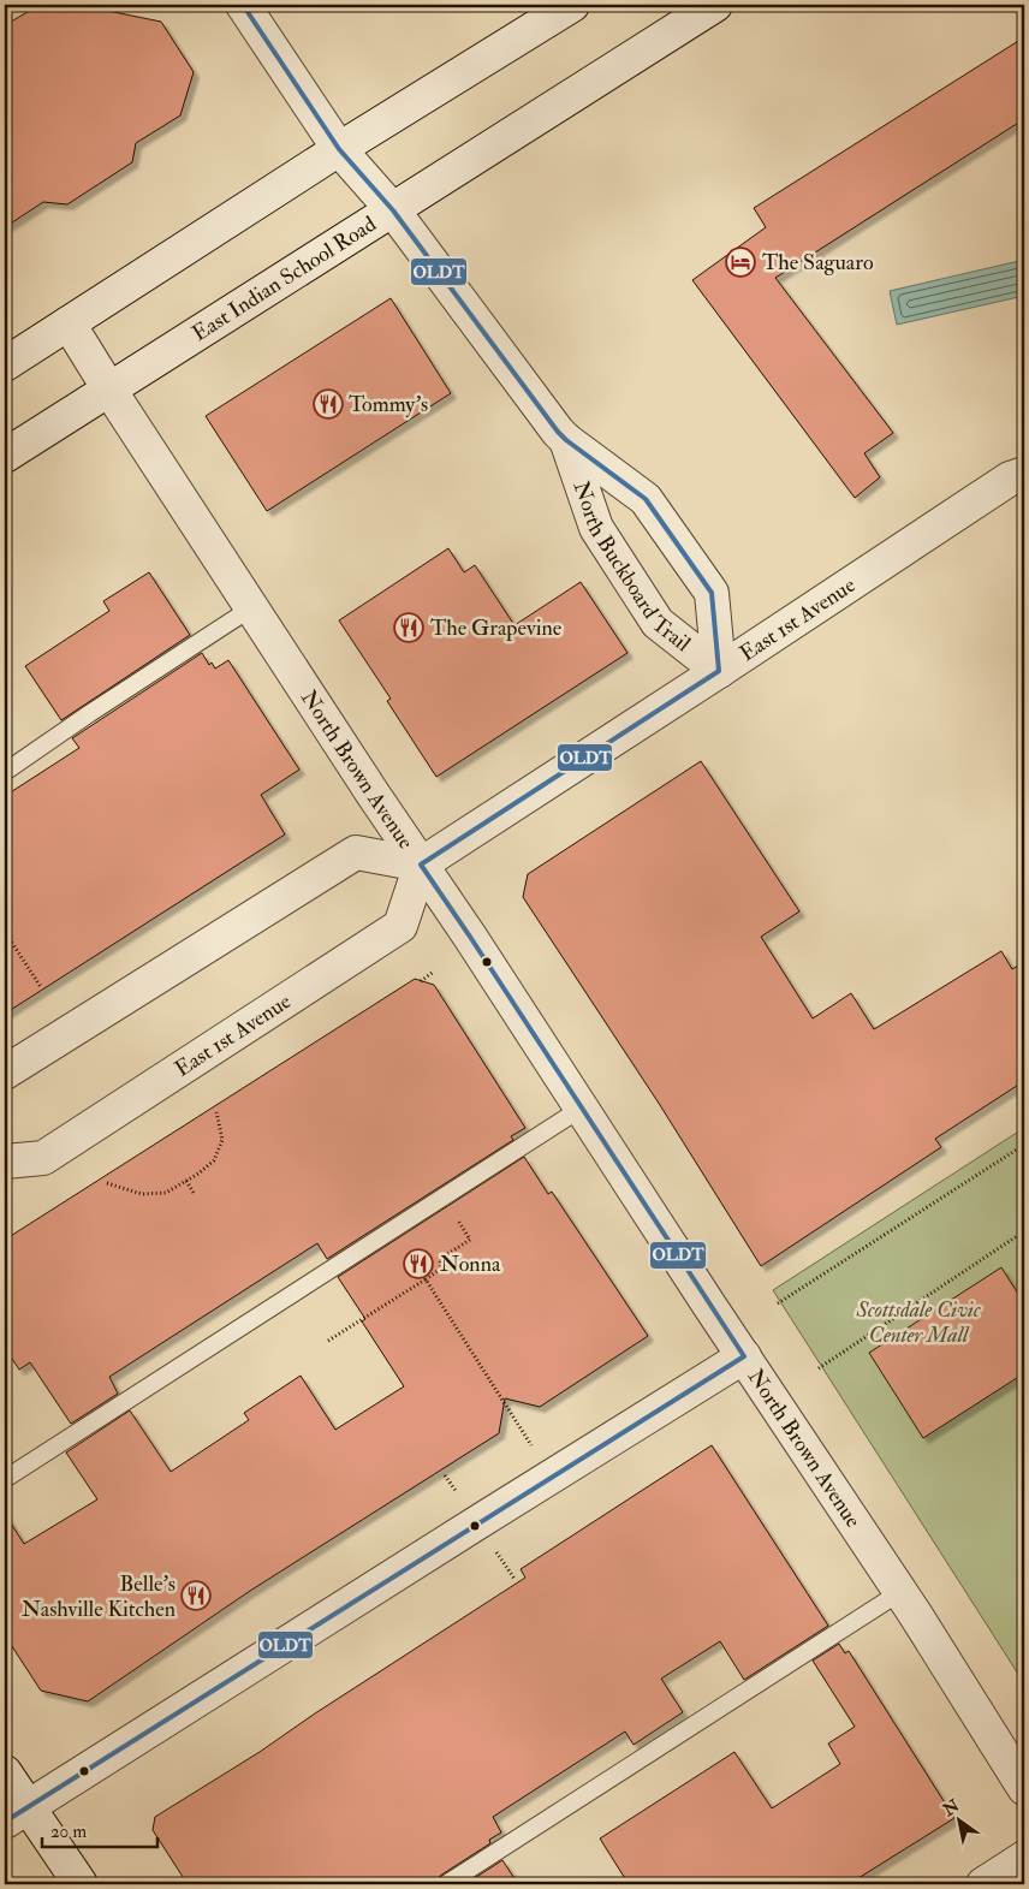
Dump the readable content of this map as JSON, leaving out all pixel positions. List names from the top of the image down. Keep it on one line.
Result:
{"streets":{"street":["East Indian School Road","North Buckboard Trail","East 1st Avenue","North Brown Avenue"]},"crossings":[["East Indian School Road","North Buckboard Trail"],["East Indian School Road","North Brown Avenue"],["North Buckboard Trail","East 1st Avenue"],["East 1st Avenue","North Brown Avenue"]],"parks":["Scottsdale Civic Center Mall"],"places":{"hotel":["The Saguaro"],"restaurant":["Tommy’s","The Grapevine","Nonna","Belle's Nashville Kitchen"]},"lines":["transit line OLDT"],"scale_bar":"20 m","north":"top left"}
